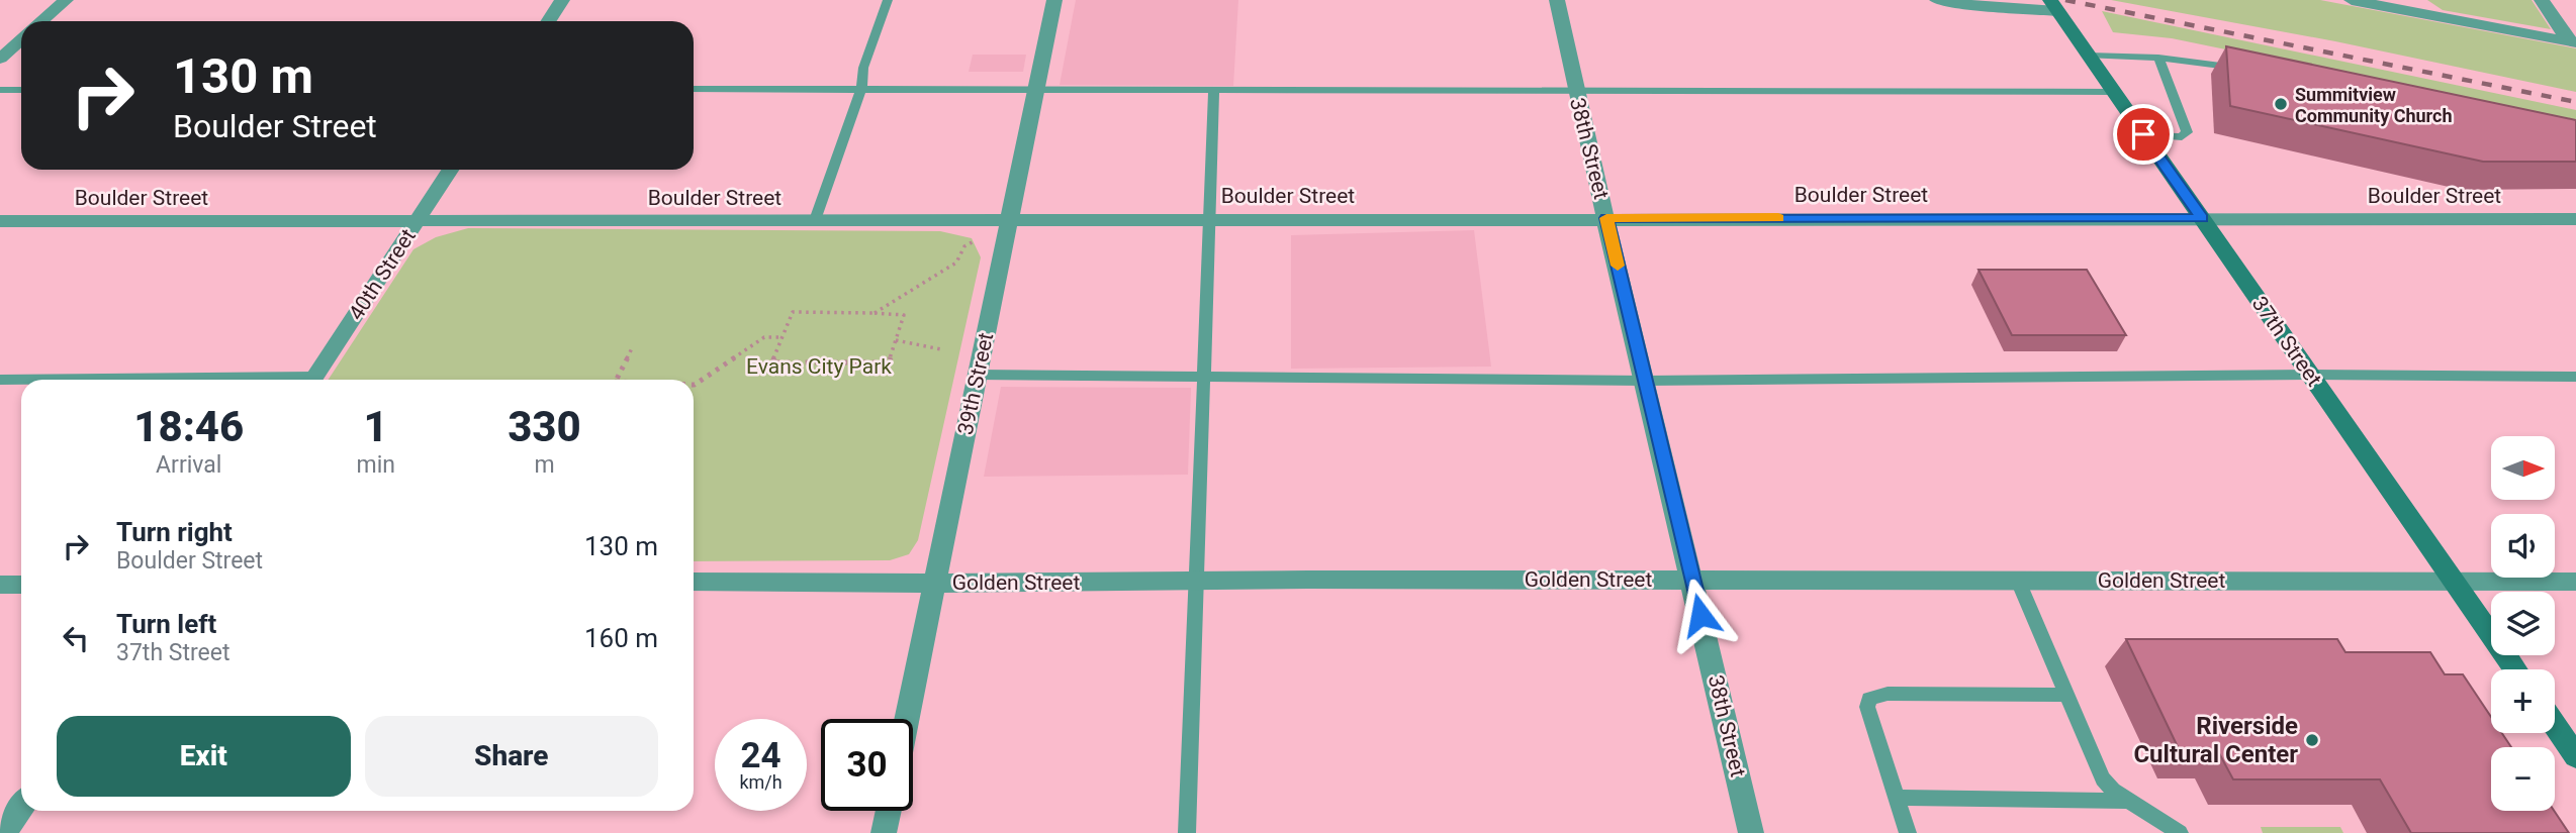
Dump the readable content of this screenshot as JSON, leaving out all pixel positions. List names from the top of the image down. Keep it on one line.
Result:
{"streets":{"main road":["37th Street"],"street":["38th Street","Boulder Street","40th Street","39th Street","Golden Street"]},"crossings":[["38th Street","Boulder Street"],["38th Street","Golden Street"],["Boulder Street","40th Street"],["Boulder Street","37th Street"],["Boulder Street","39th Street"],["37th Street","Golden Street"],["39th Street","Golden Street"]],"parks":["Evans City Park"],"places":["Summitview Community Church","Riverside Cultural Center"],"north":"right","page":{"turn":["130 m","Boulder Street"],"eta":["18:46","Arrival","1","min","330","m"],"map_buttons":["+","−"],"list":[{"name":"Turn right","note":"Boulder Street","value":"130 m"},{"name":"Turn left","note":"37th Street","value":"160 m"}],"buttons":["Exit","Share"],"speed":"24 km/h","limit":"30"}}
